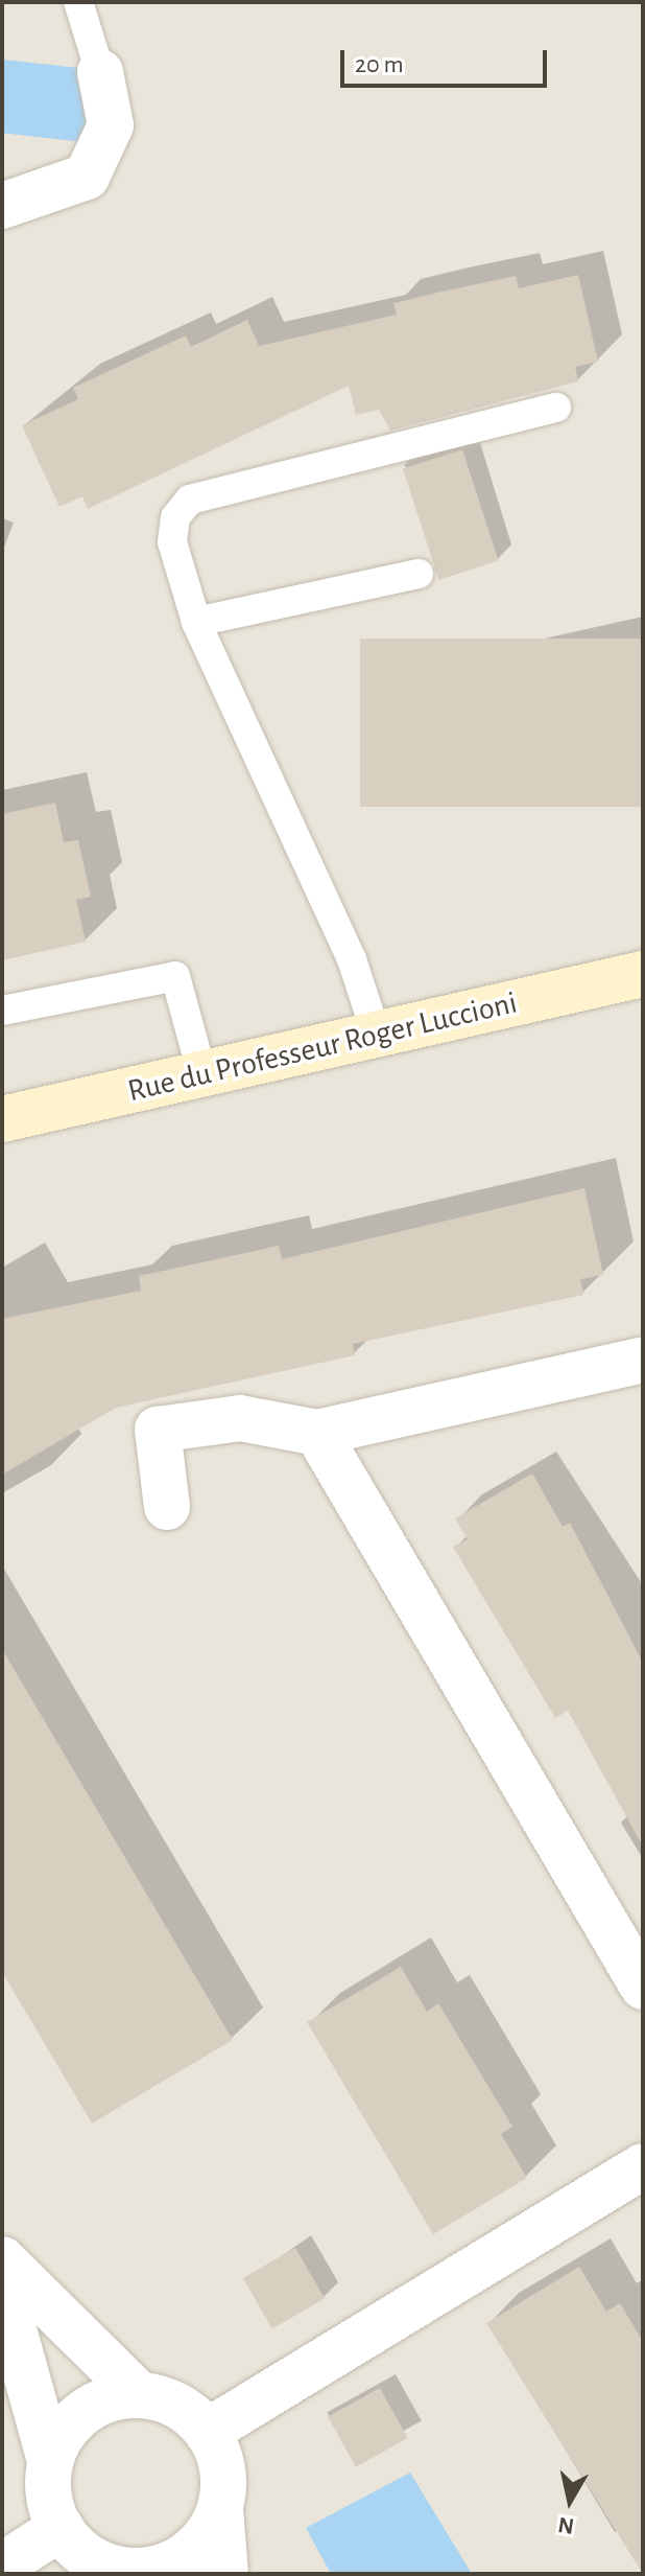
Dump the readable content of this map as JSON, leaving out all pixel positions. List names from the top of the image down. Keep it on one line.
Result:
{"streets":{"street":["Rue du Professeur Roger Luccioni"]},"scale_bar":"20 m","north":"bottom"}
